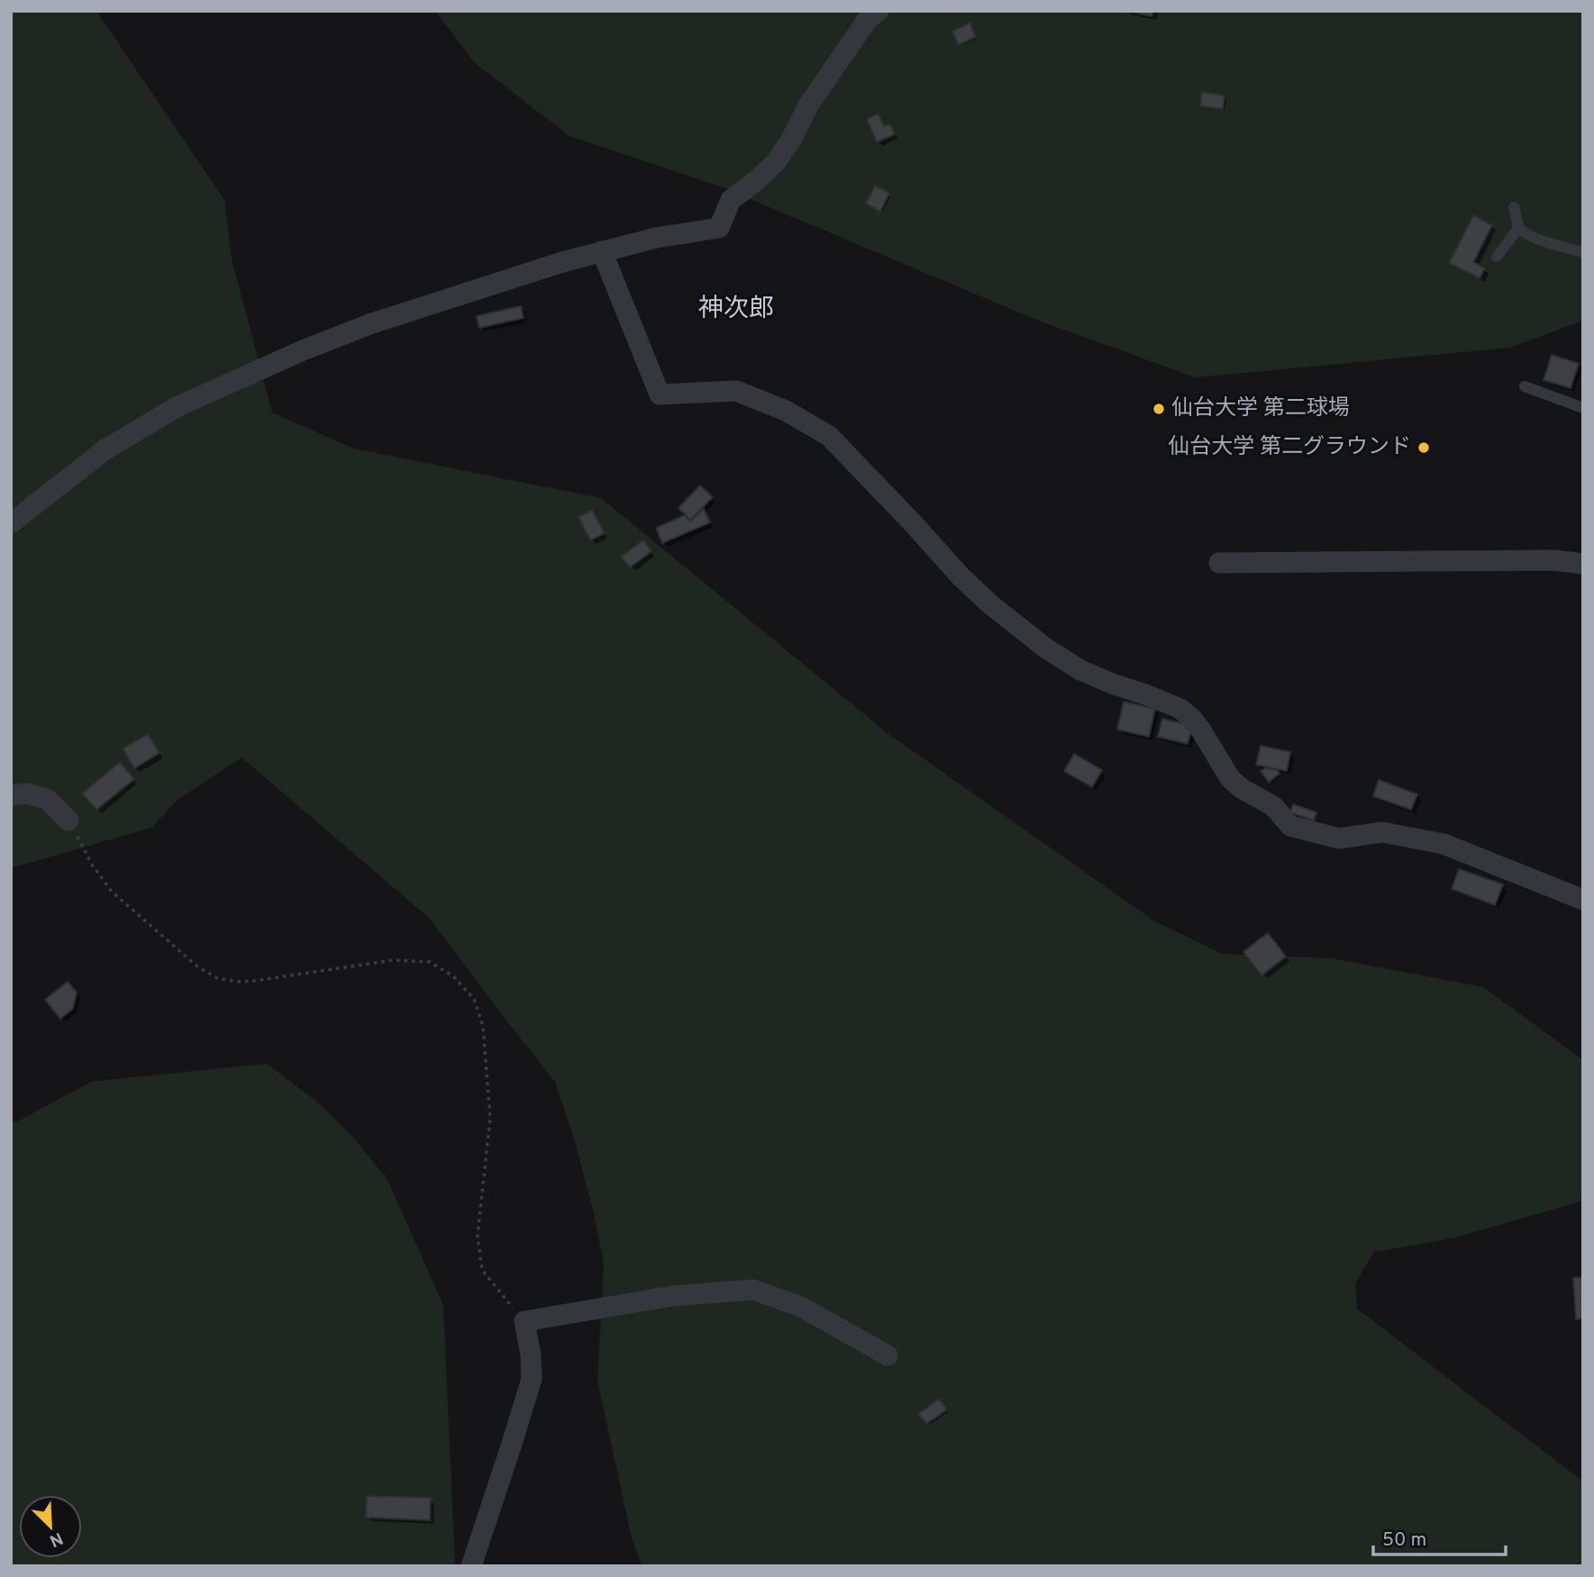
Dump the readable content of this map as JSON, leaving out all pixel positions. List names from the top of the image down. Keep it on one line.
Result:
{"districts":["神次郎"],"places":["仙台大学 第二球場","仙台大学 第二グラウンド"],"scale_bar":"50 m","north":"bottom right"}
